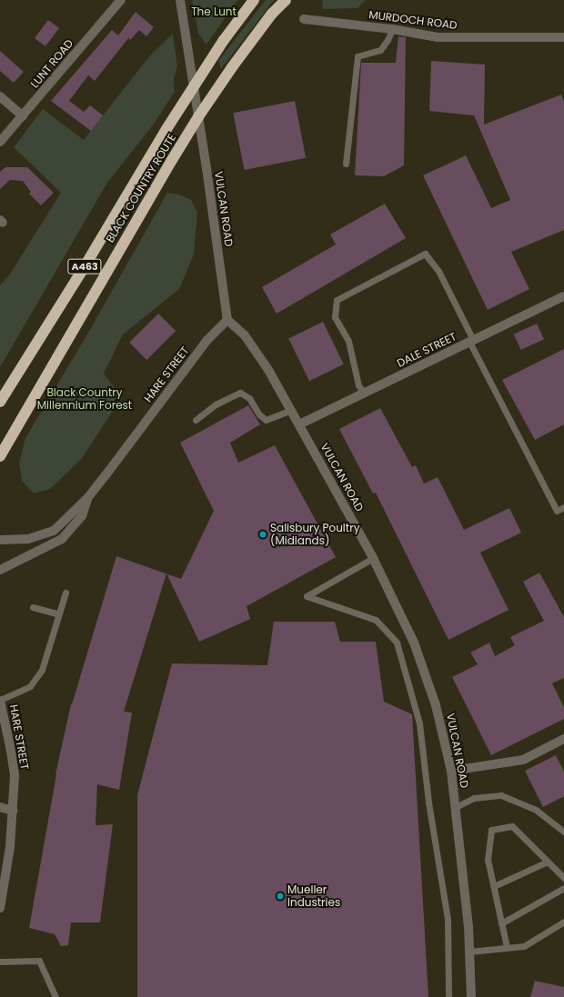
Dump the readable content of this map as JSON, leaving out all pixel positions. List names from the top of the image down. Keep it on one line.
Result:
{"streets":{"highway":["BLACK COUNTRY ROUTE","A463"],"street":["MURDOCH ROAD","LUNT ROAD","VULCAN ROAD","DALE STREET","HARE STREET"]},"crossings":[["VULCAN ROAD","DALE STREET"],["VULCAN ROAD","HARE STREET"]],"parks":["The Lunt","Black Country Millennium Forest"],"places":["Salisbury Poultry (Midlands)","Mueller Industries"]}
